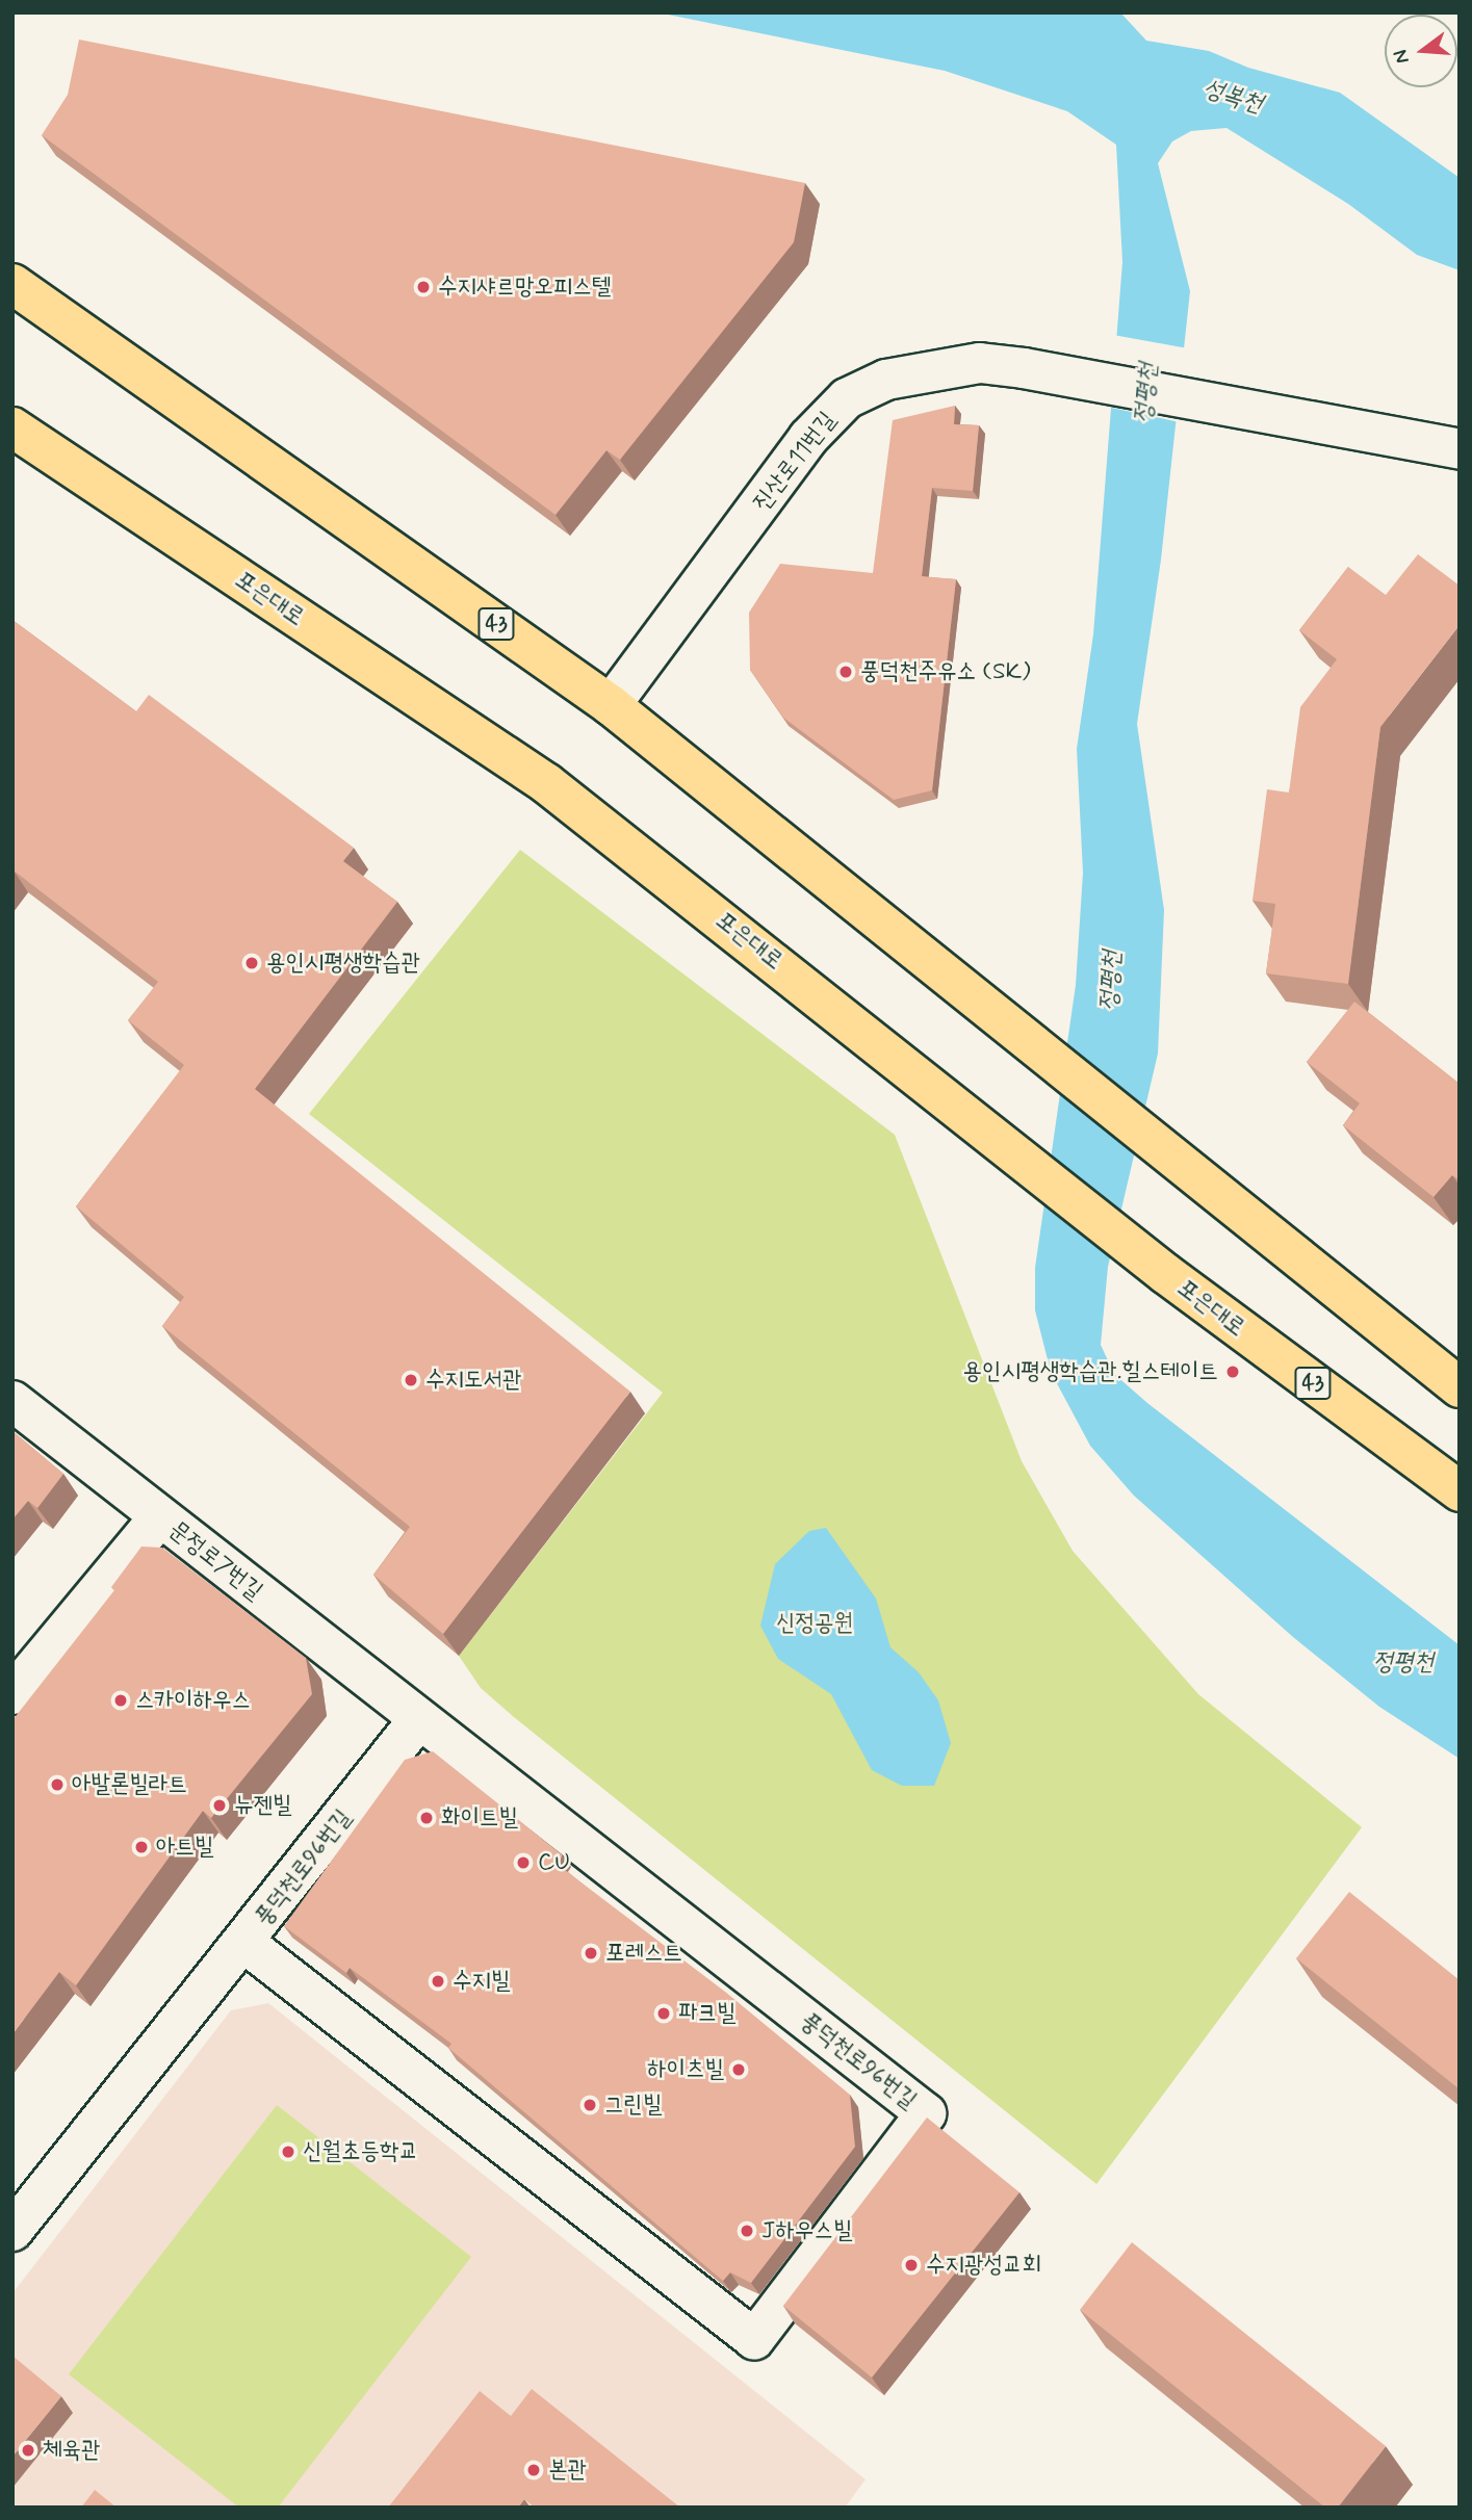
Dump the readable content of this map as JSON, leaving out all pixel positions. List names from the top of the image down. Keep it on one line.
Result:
{"streets":{"main road":["포은대로","43"],"street":["진산로11번길","문정로7번길","풍덕천로96번길"]},"crossings":[["진산로11번길","43"],["문정로7번길","풍덕천로96번길"]],"water":["성복천","정평천"],"parks":["신정공원"],"places":["수지샤르망오피스텔","풍덕천주유소 (SK)","용인시평생학습관","용인시평생학습관.힐스테이트","수지도서관","스카이하우스","아발론빌라트","뉴젠빌","화이트빌","아트빌","CU","포레스트","수지빌","파크빌","하이츠빌","그린빌","신월초등학교","J하우스빌","수지광성교회","체육관","본관"],"north":"left"}
